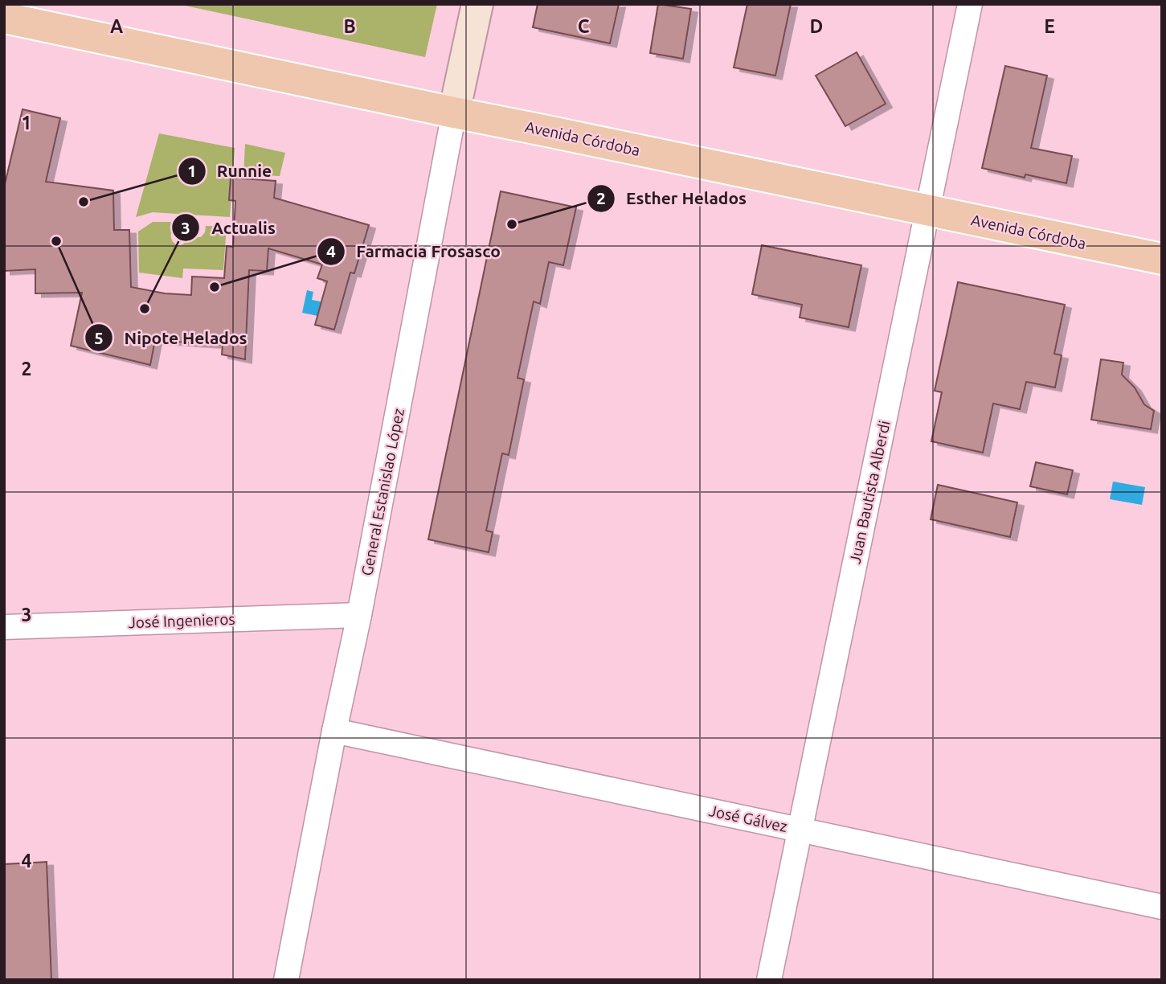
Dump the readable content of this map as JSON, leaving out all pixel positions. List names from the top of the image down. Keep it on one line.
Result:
{"streets":{"main road":["Avenida Córdoba"],"street":["General Estanislao López","Juan Bautista Alberdi","José Ingenieros","José Gálvez"]},"crossings":[["Avenida Córdoba","General Estanislao López"],["Avenida Córdoba","Juan Bautista Alberdi"],["General Estanislao López","José Ingenieros"],["General Estanislao López","José Gálvez"],["Juan Bautista Alberdi","José Gálvez"]],"places":["Runnie","Esther Helados","Nipote Helados","Farmacia Frosasco","Actualis"],"grid":{"columns":["A","B","C","D","E"],"rows":["1","2","3","4"]}}
